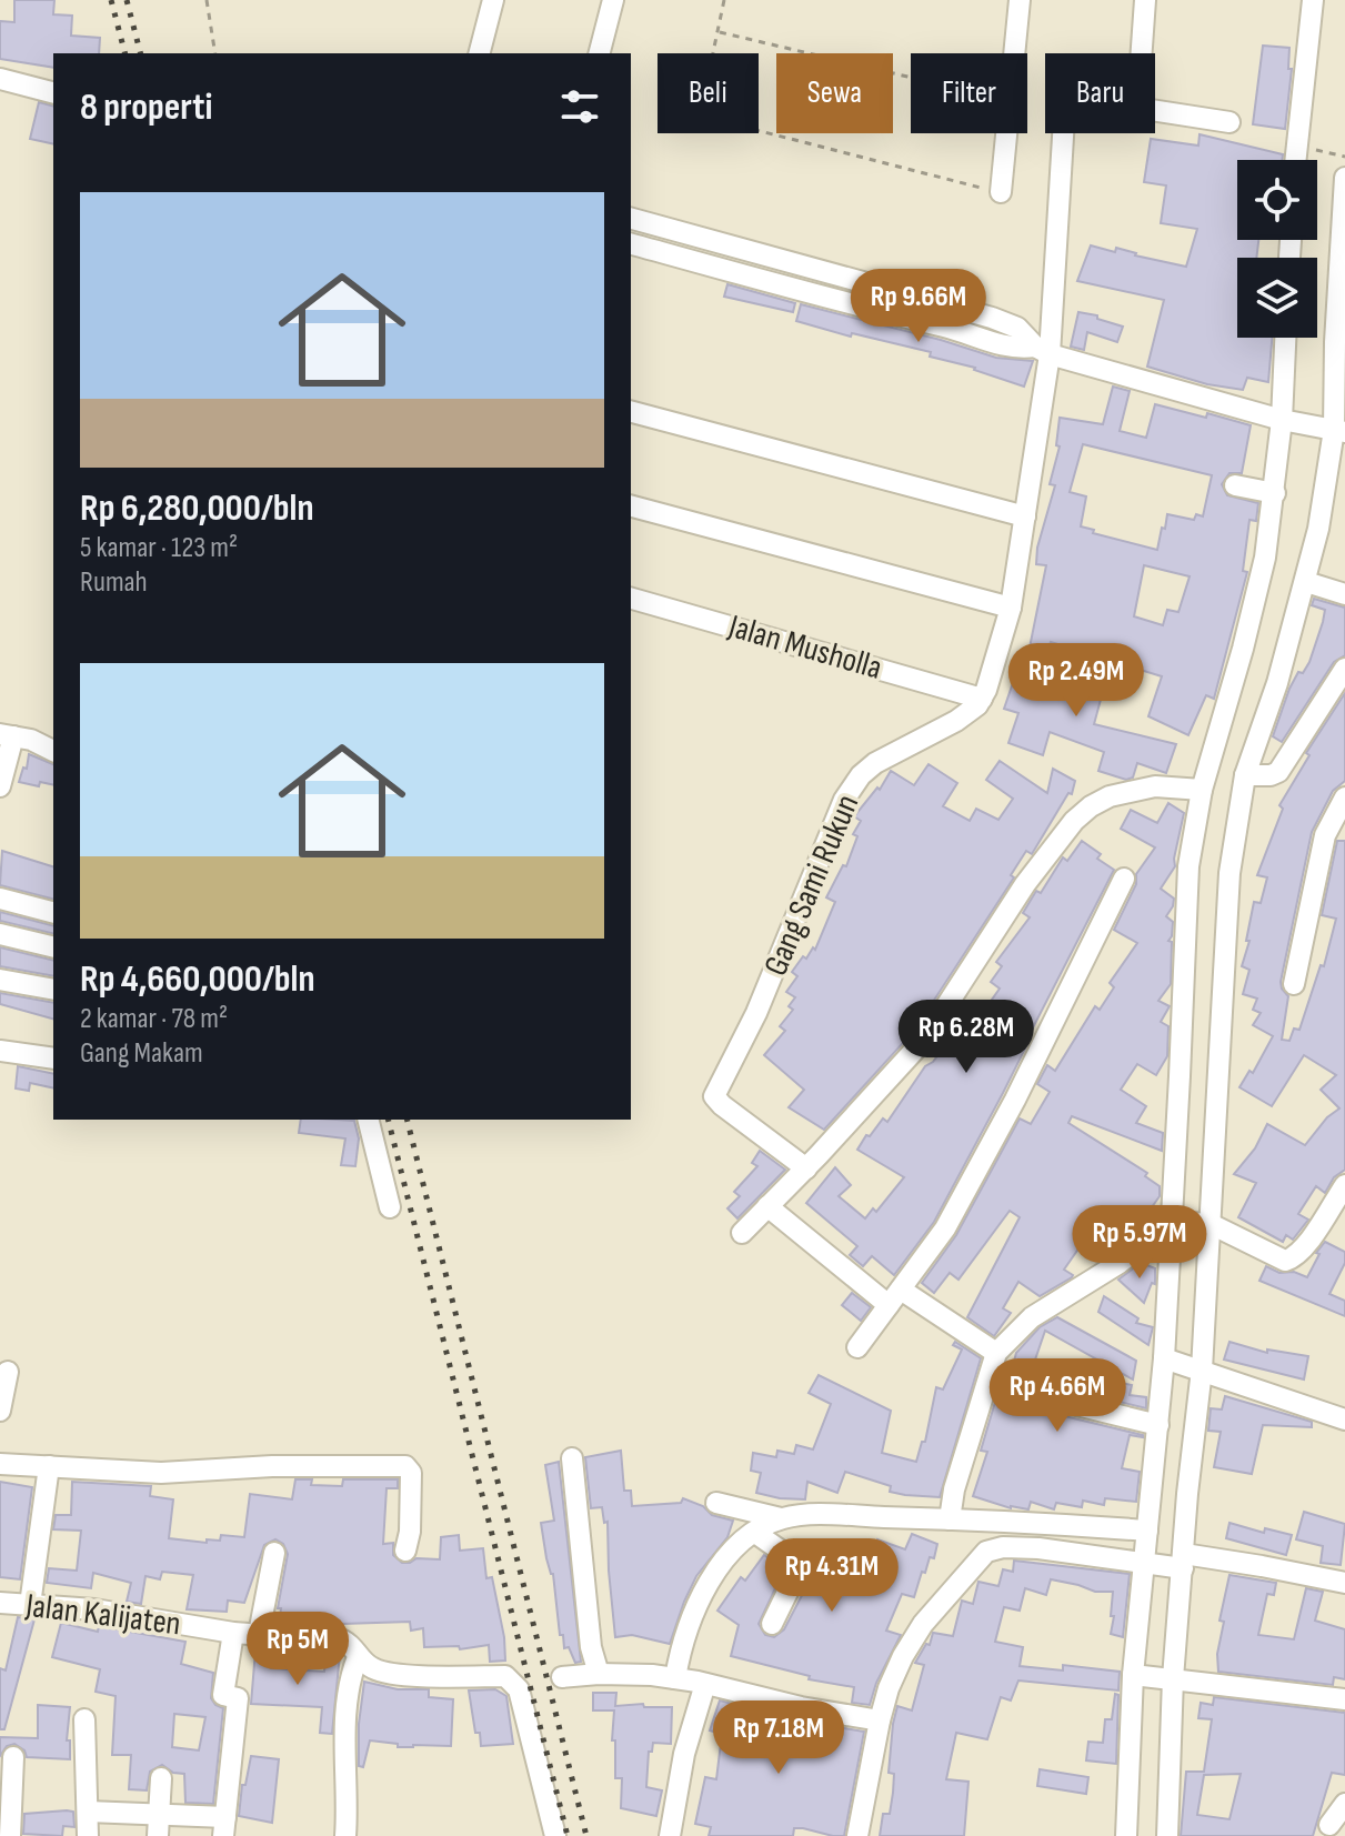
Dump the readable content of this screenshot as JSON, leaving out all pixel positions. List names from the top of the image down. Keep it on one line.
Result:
{"streets":{"street":["Jalan Musholla","Gang Sami Rukun","Jalan Kalijaten"]},"crossings":[["Jalan Musholla","Gang Sami Rukun"]],"page":{"chip":["Beli","Sewa","Filter","Baru"],"heading":"8 properti","list":[{"name":"Rp 6,280,000/bln","note":"5 kamar · 123 m² · Rumah"},{"name":"Rp 4,660,000/bln","note":"2 kamar · 78 m² · Gang Makam"}],"price":["Rp 9.66M","Rp 2.49M","Rp 6.28M","Rp 5.97M","Rp 4.66M","Rp 4.31M","Rp 5M","Rp 7.18M"]}}
